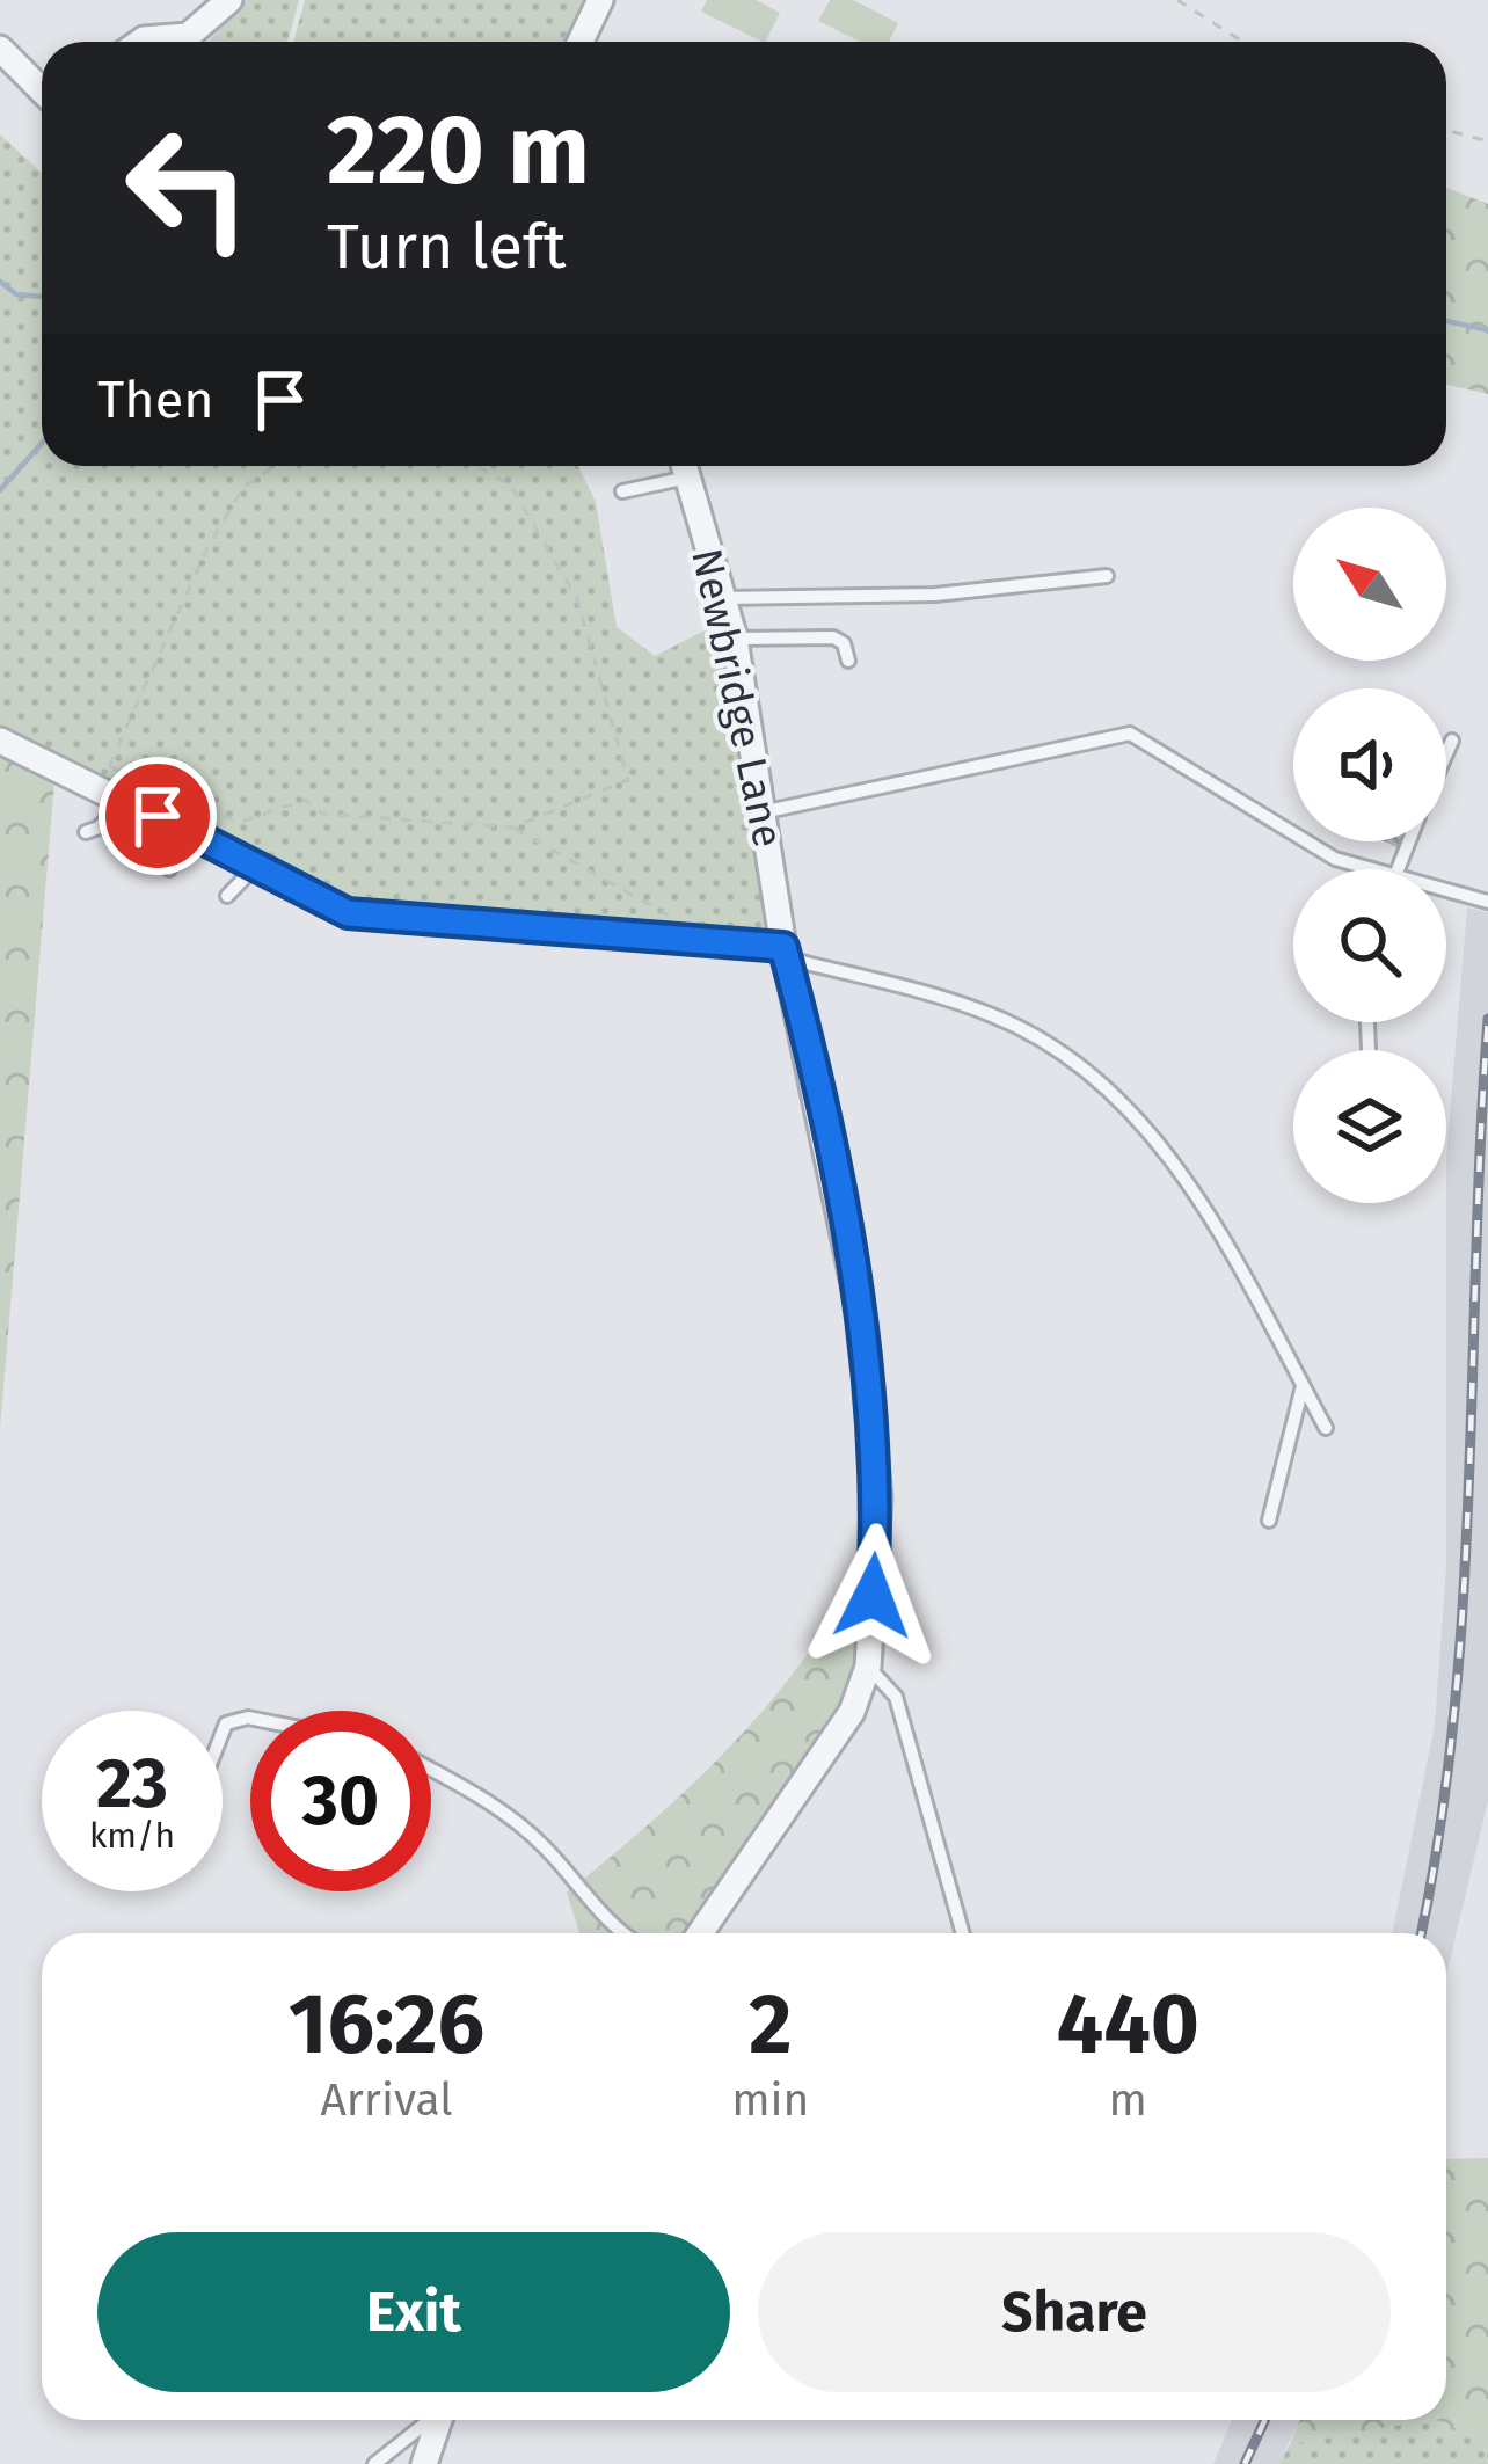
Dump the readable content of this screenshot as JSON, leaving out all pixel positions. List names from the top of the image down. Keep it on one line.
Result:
{"streets":{"street":["Newbridge Lane"]},"north":"top left","page":{"turn":["220 m","Turn left"],"then":"Then","speed":"23 km/h","limit":"30","eta":["16:26","Arrival","2","min","440","m"],"buttons":["Exit","Share"]}}
